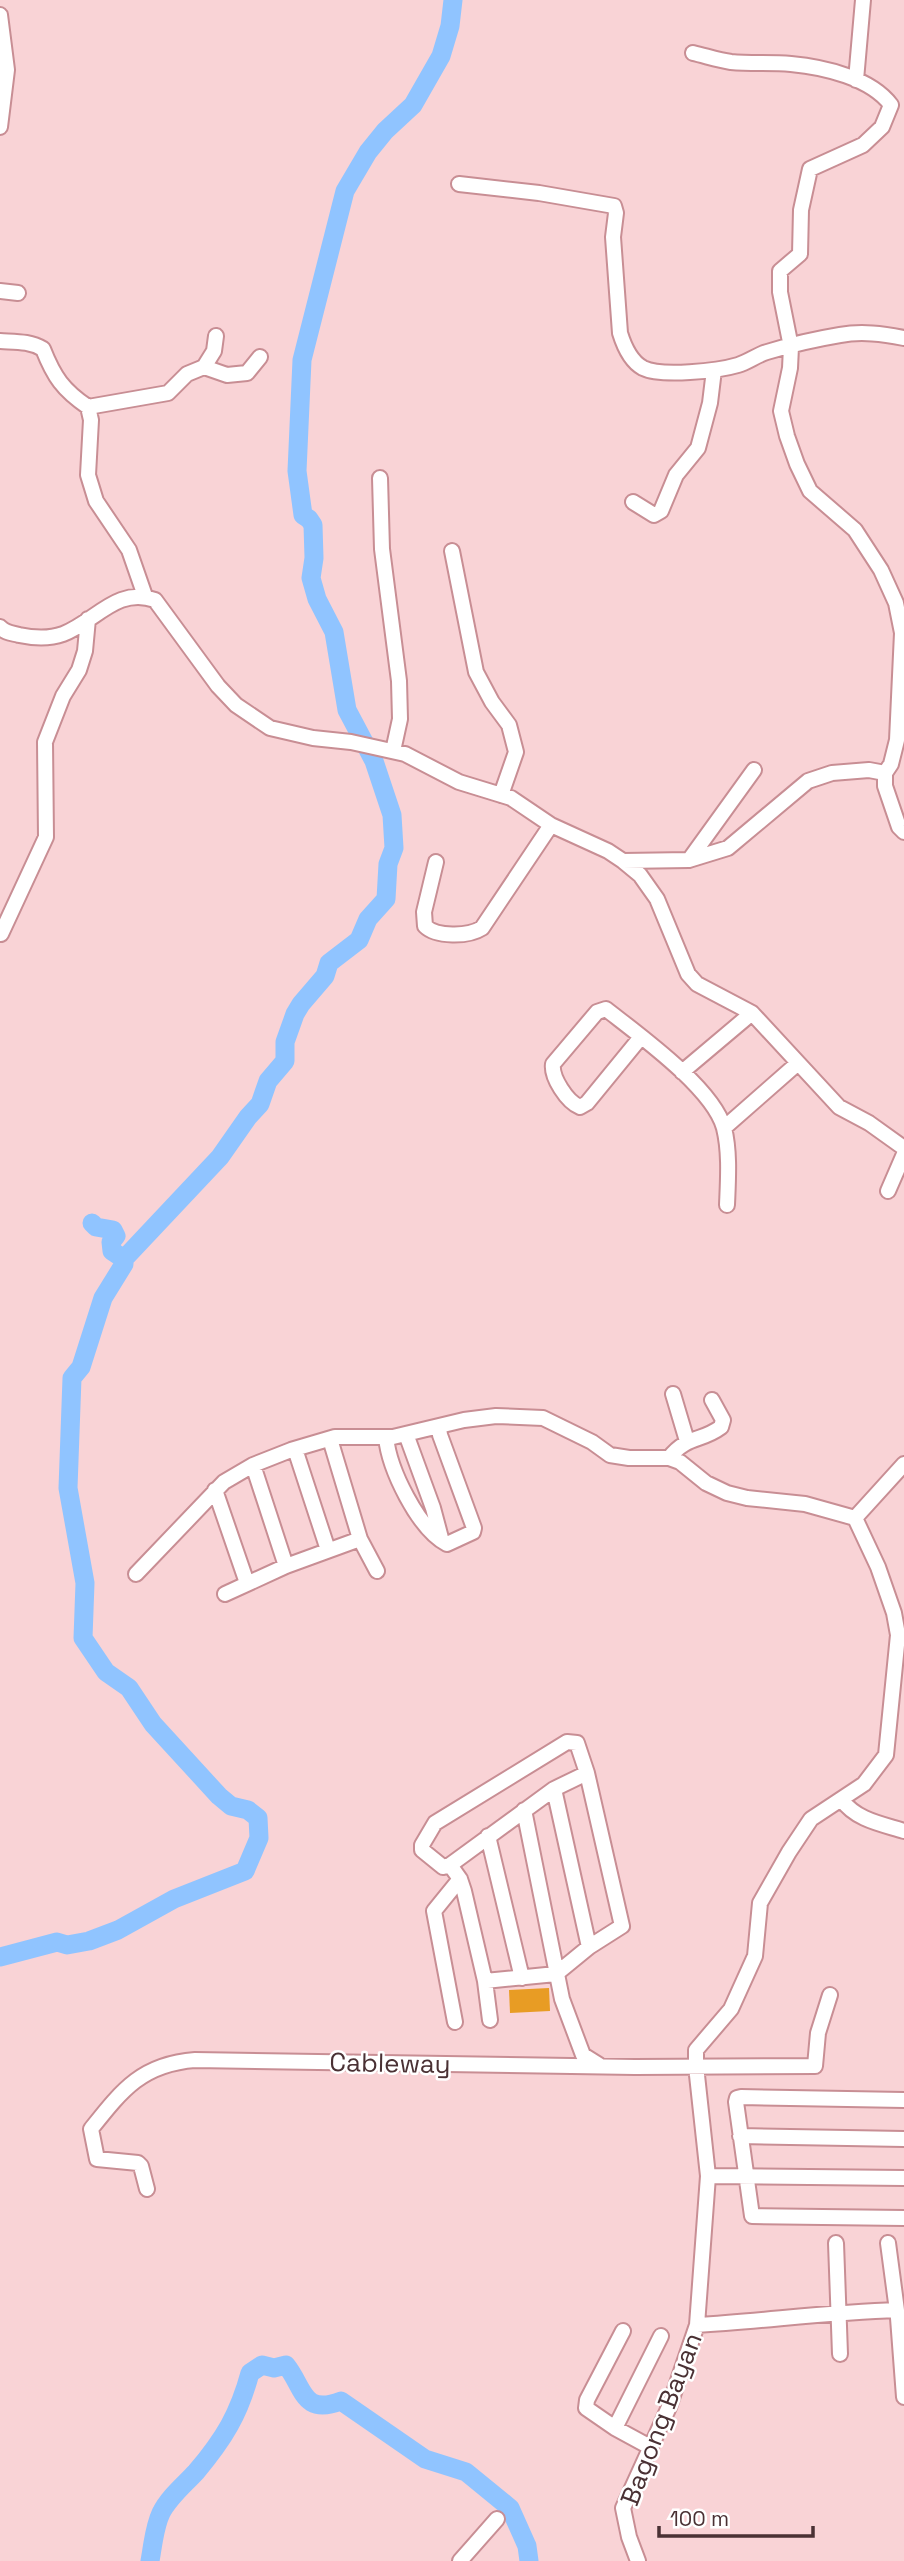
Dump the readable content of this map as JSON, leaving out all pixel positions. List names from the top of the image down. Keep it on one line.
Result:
{"streets":{"street":["Cableway","Bagong Bayan"]},"crossings":[["Cableway","Bagong Bayan"]],"scale_bar":"100 m"}
